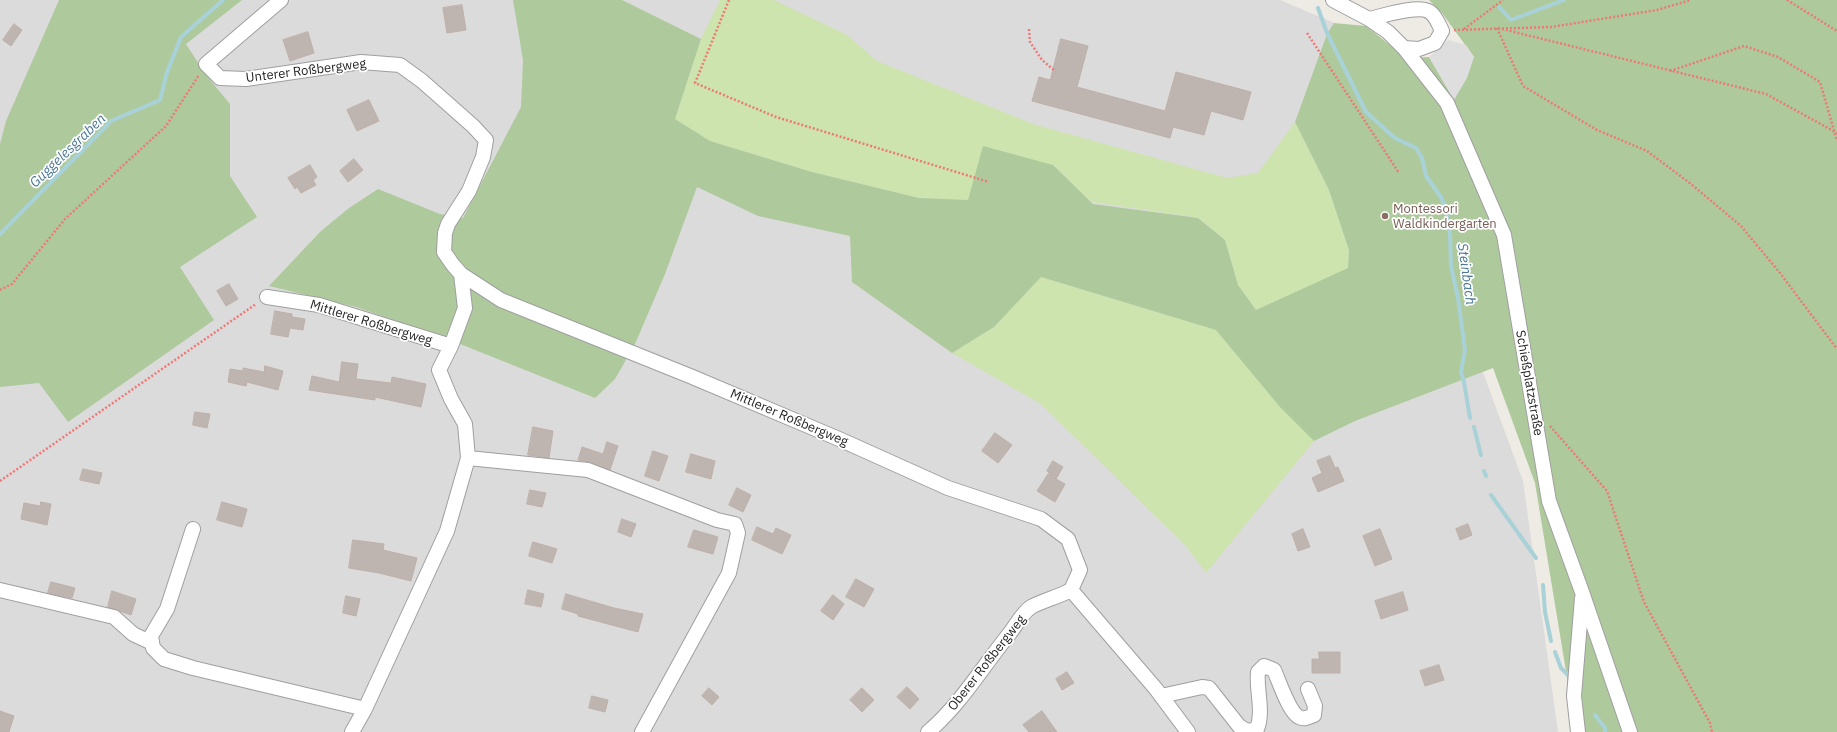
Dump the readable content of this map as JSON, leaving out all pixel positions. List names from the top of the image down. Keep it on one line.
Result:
{"streets":{"street":["Unterer Roßbergweg","Mittlerer Roßbergweg","Schießplatzstraße","Oberer Roßbergweg"]},"crossings":[["Unterer Roßbergweg","Mittlerer Roßbergweg"],["Mittlerer Roßbergweg","Oberer Roßbergweg"]],"water":["Guggelesgraben","Steinbach"],"places":["Montessori Waldkindergarten"]}
